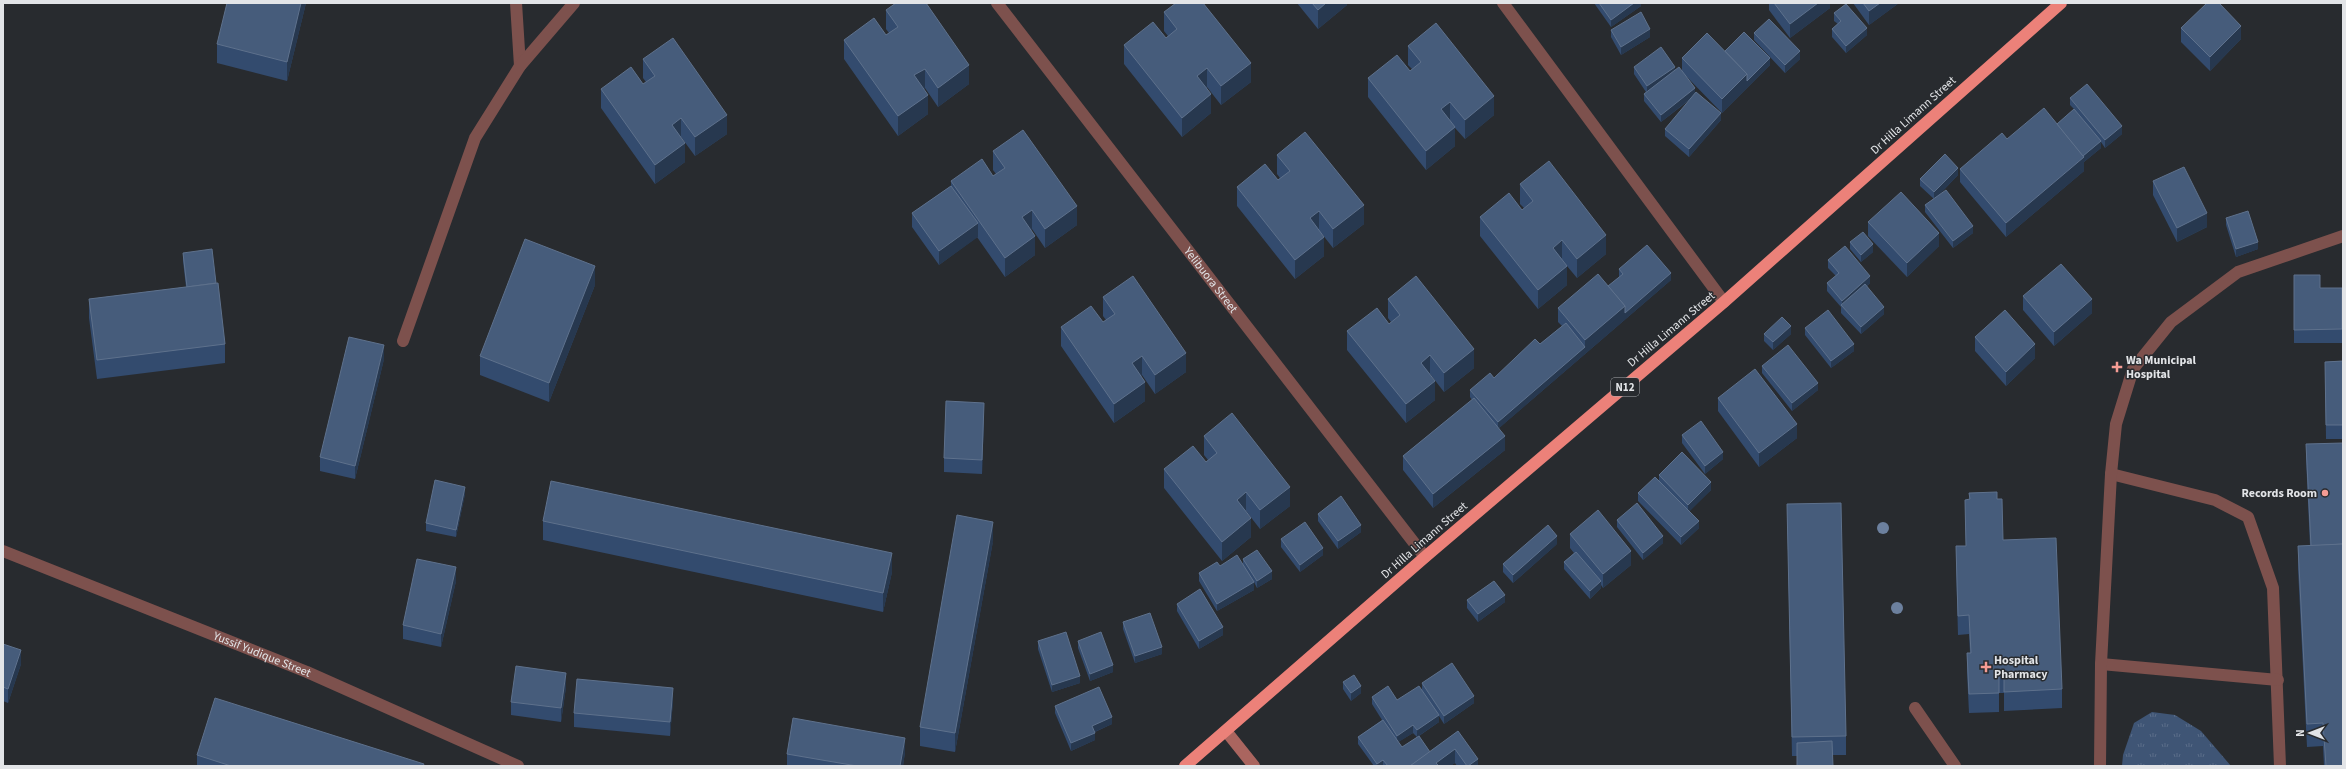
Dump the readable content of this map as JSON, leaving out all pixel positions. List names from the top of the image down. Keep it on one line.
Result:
{"streets":{"highway":["Dr Hilla Limann Street","N12"],"street":["Yelibuora Street","Yussif Yudique Street"]},"crossings":[["Dr Hilla Limann Street","Yelibuora Street"]],"places":{"health":["Wa Municipal Hospital","Hospital Pharmacy"],"other":["Records Room"]},"north":"left"}
